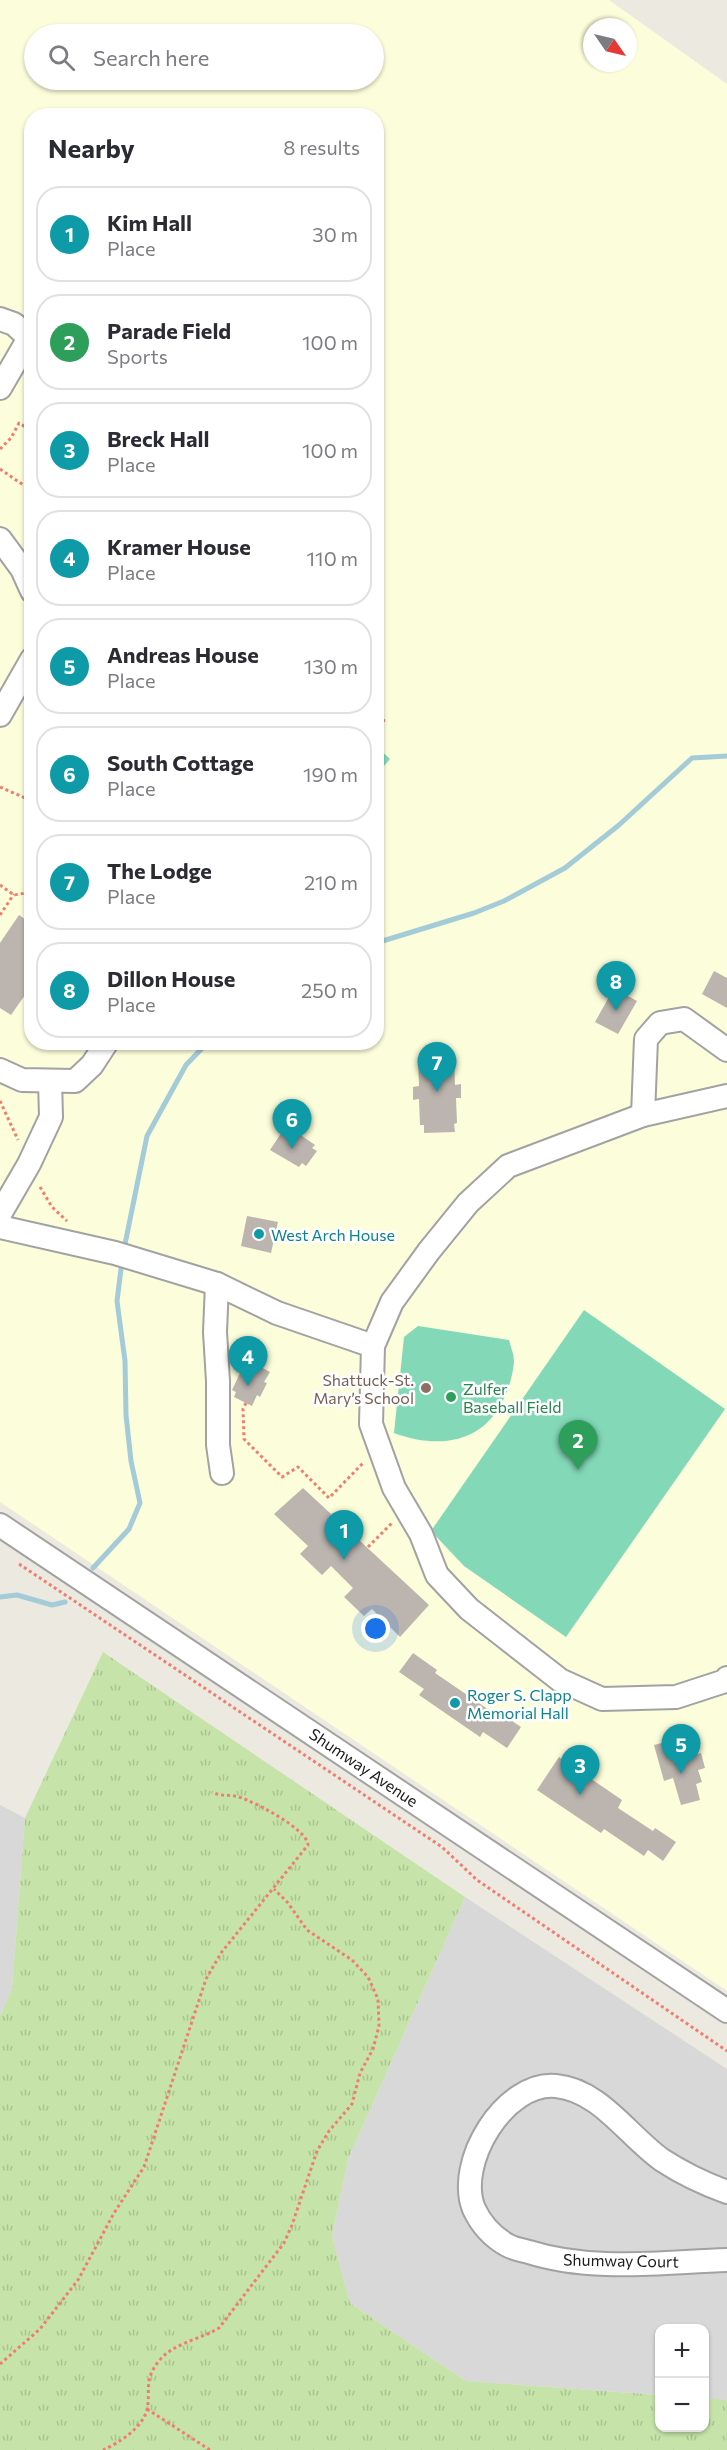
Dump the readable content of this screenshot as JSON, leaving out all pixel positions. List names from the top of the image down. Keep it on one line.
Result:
{"streets":{"street":["Shumway Avenue","Shumway Court"]},"places":["West Arch House","Shattuck-St. Mary’s School","Zulfer Baseball Field","Roger S. Clapp Memorial Hall"],"north":"bottom right","page":{"search":"Search here","heading":["Nearby","8 results"],"list":[{"mark":"1","name":"Kim Hall","note":"Place","value":"30 m"},{"mark":"2","name":"Parade Field","note":"Sports","value":"100 m"},{"mark":"3","name":"Breck Hall","note":"Place","value":"100 m"},{"mark":"4","name":"Kramer House","note":"Place","value":"110 m"},{"mark":"5","name":"Andreas House","note":"Place","value":"130 m"},{"mark":"6","name":"South Cottage","note":"Place","value":"190 m"},{"mark":"7","name":"The Lodge","note":"Place","value":"210 m"},{"mark":"8","name":"Dillon House","note":"Place","value":"250 m"}],"pins":["8","7","6","4","2","1","5","3"],"map_buttons":["+","−"]}}
